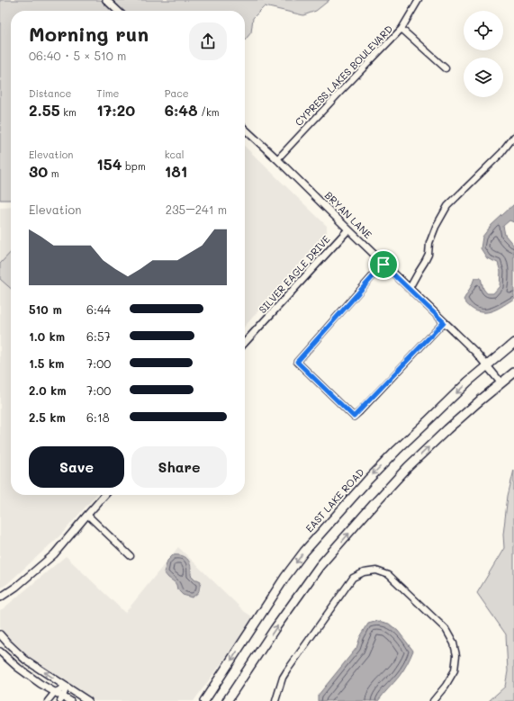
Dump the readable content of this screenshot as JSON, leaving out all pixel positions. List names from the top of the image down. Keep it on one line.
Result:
{"streets":{"main road":["EAST LAKE ROAD"],"street":["CYPRESS LAKES BOULEVARD","BRYAN LANE","SILVER EAGLE DRIVE"]},"crossings":[["CYPRESS LAKES BOULEVARD","BRYAN LANE"],["BRYAN LANE","SILVER EAGLE DRIVE"],["BRYAN LANE","EAST LAKE ROAD"]],"page":{"heading":["Morning run","06:40 · 5 × 510 m"],"stats":[["Distance","2.55 km"],["Time","17:20"],["Pace","6:48 /km"],["Elevation","30 m"],["154 bpm"],["kcal","181"]],"chart":["Elevation","235–241 m"],"list":[{"name":"510 m","note":"6:44"},{"name":"1.0 km","note":"6:57"},{"name":"1.5 km","note":"7:00"},{"name":"2.0 km","note":"7:00"},{"name":"2.5 km","note":"6:18"}],"buttons":["Save","Share"]}}
